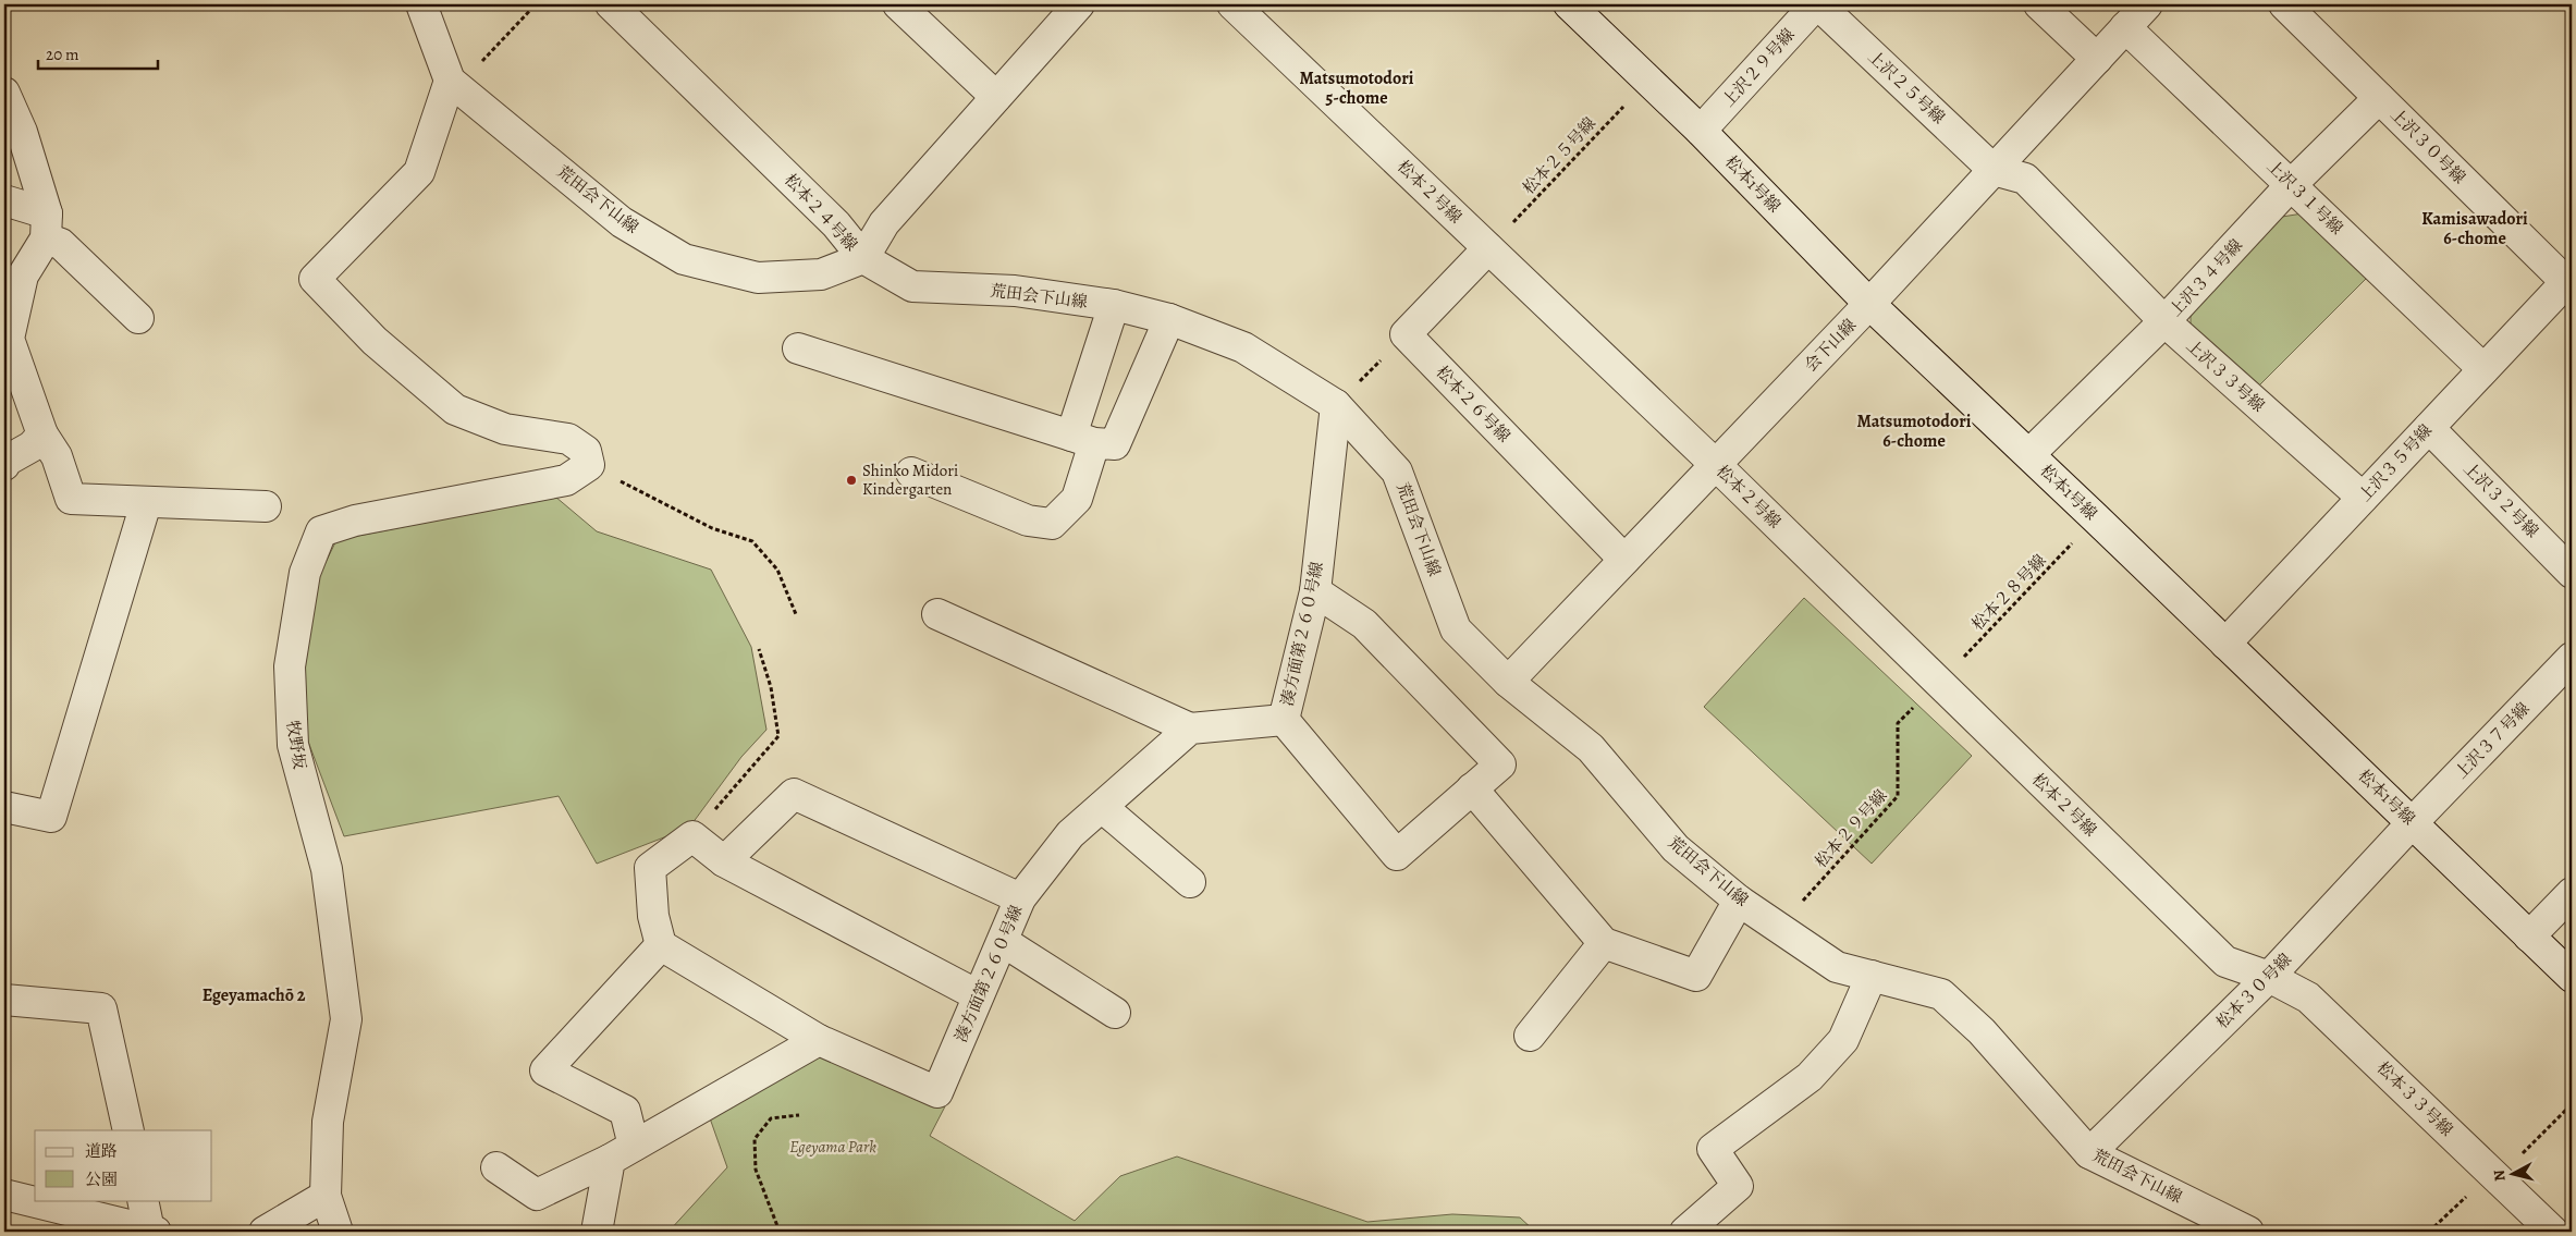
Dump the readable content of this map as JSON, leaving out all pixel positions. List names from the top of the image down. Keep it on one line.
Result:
{"streets":{"street":["上沢２９号線","上沢２５号線","上沢３０号線","松本1号線","松本２号線","上沢３１号線","荒田会下山線","松本２４号線","上沢３４号線","会下山線","上沢３３号線","松本２６号線","上沢３５号線","上沢３２号線","湊方面第２６０号線","上沢３７号線","牧野坂","松本３０号線","松本３３号線"],"path":["松本２５号線","松本２８号線","松本２９号線"]},"crossings":[["上沢２９号線","上沢２５号線"],["上沢２９号線","松本1号線"],["上沢２５号線","会下山線"],["上沢２５号線","上沢３３号線"],["上沢３０号線","上沢３４号線"],["上沢３０号線","上沢３５号線"],["松本２５号線","松本1号線"],["松本２５号線","松本２号線"],["松本1号線","上沢３４号線"],["松本1号線","会下山線"],["松本1号線","上沢３５号線"],["松本1号線","松本２８号線"],["松本1号線","上沢３７号線"],["松本1号線","松本３０号線"],["松本２号線","会下山線"],["松本２号線","松本２８号線"],["松本２号線","松本２９号線"],["松本２号線","松本３０号線"],["松本２号線","松本３３号線"],["上沢３１号線","上沢３４号線"],["上沢３１号線","会下山線"],["上沢３１号線","上沢３５号線"],["荒田会下山線","松本２４号線"],["荒田会下山線","会下山線"],["荒田会下山線","湊方面第２６０号線"],["荒田会下山線","松本２９号線"],["荒田会下山線","松本３０号線"],["上沢３４号線","上沢３３号線"],["会下山線","上沢３３号線"],["会下山線","松本２６号線"],["上沢３３号線","上沢３５号線"],["上沢３５号線","上沢３２号線"],["松本２８号線","松本２９号線"],["上沢３７号線","松本３０号線"],["松本３０号線","松本３３号線"]],"districts":["Matsumotodori 5-chome","Kamisawadori 6-chome","Matsumotodori 6-chome","Egeyamachō 2"],"parks":["Egeyama Park"],"places":["Shinko Midori Kindergarten"],"legend":["道路","公園"],"scale_bar":"20 m","north":"left"}
